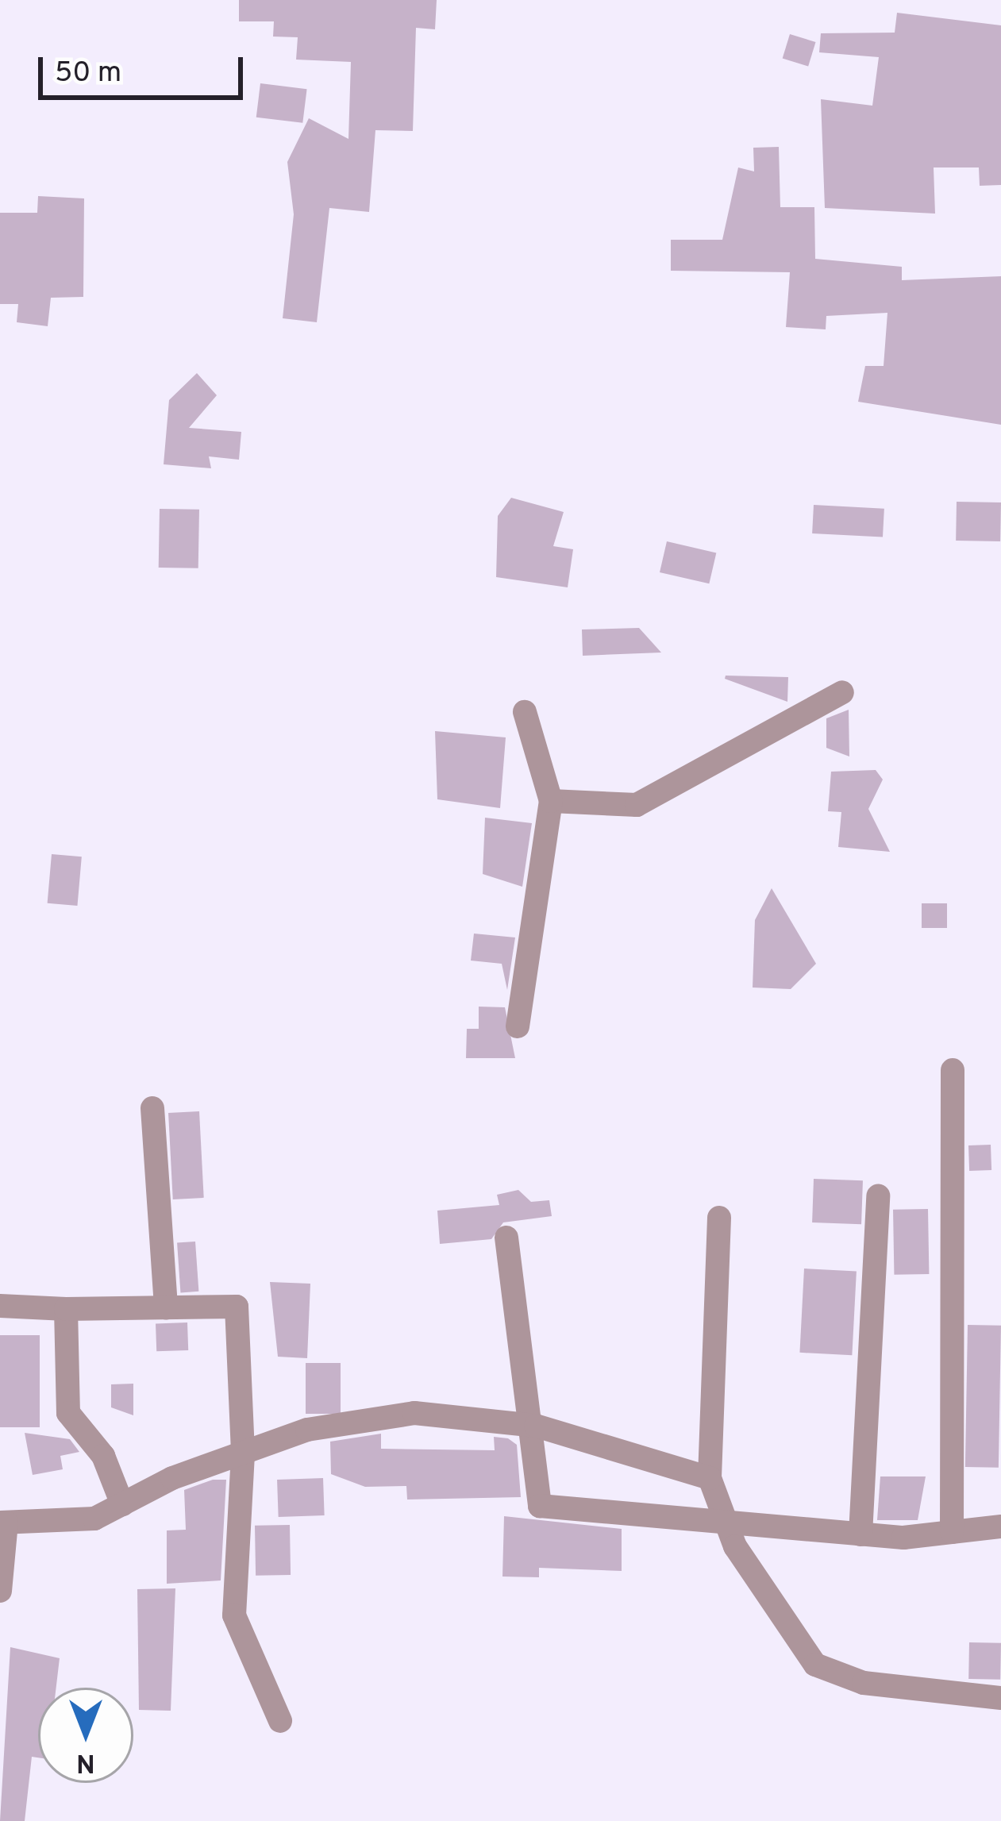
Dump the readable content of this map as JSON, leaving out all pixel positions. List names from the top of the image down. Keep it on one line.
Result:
{"scale_bar":"50 m","north":"bottom"}
